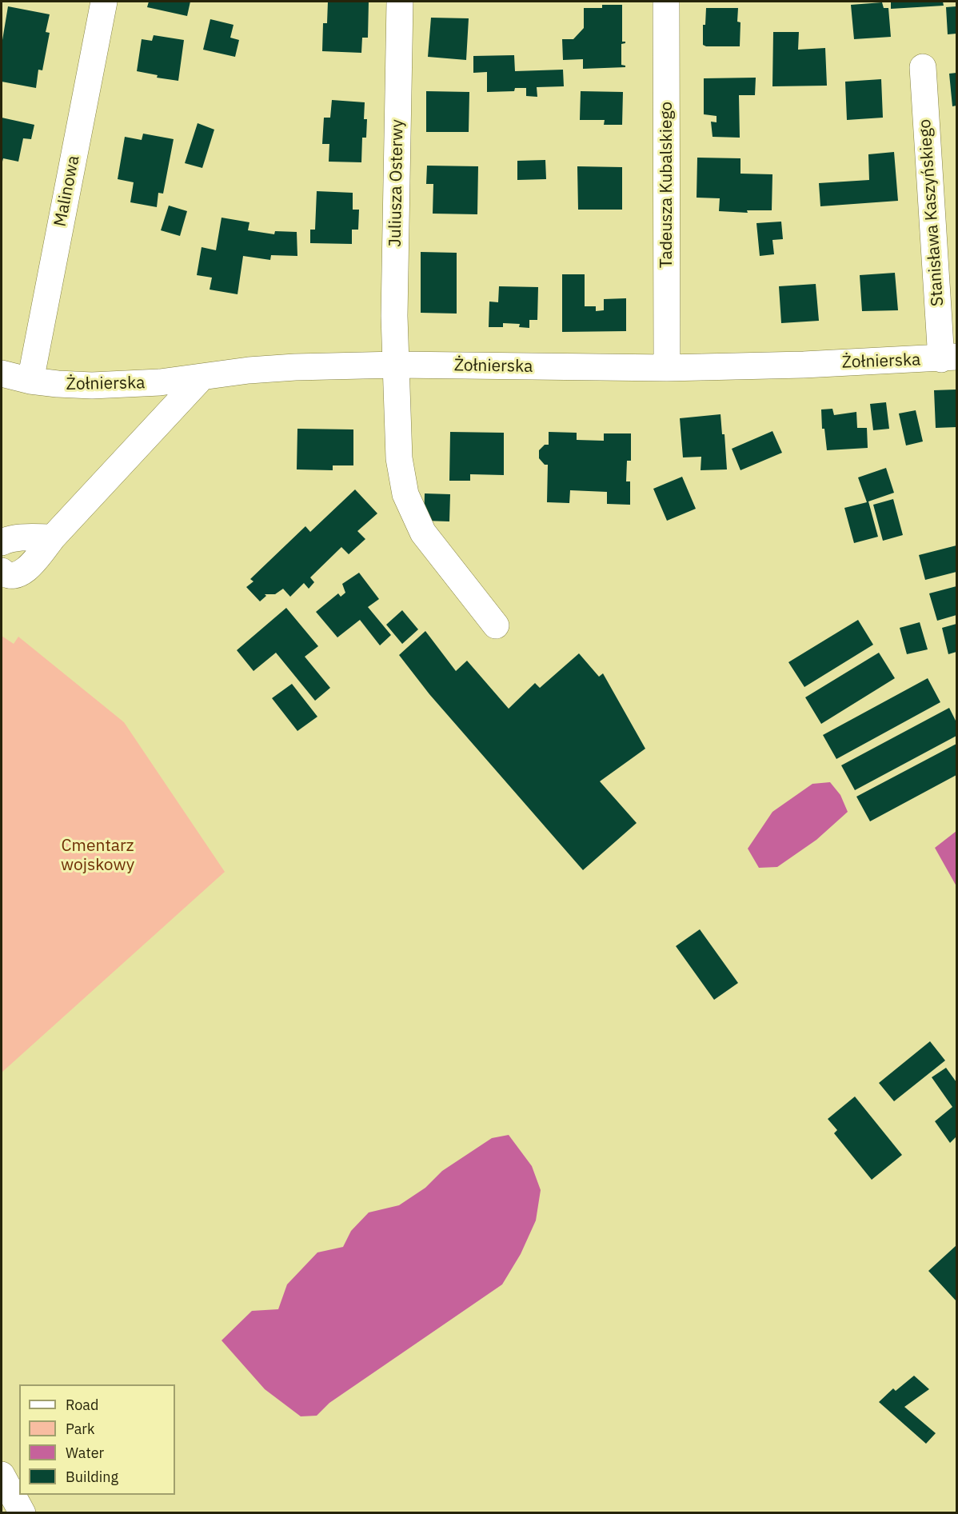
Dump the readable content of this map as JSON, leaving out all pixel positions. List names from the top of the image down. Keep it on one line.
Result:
{"streets":{"street":["Juliusza Osterwy","Tadeusza Kubalskiego","Malinowa","Stanisława Kaszyńskiego","Żołnierska"]},"crossings":[["Juliusza Osterwy","Żołnierska"],["Tadeusza Kubalskiego","Żołnierska"],["Malinowa","Żołnierska"],["Stanisława Kaszyńskiego","Żołnierska"]],"parks":["Cmentarz wojskowy"],"legend":["Road","Park","Water","Building"]}
